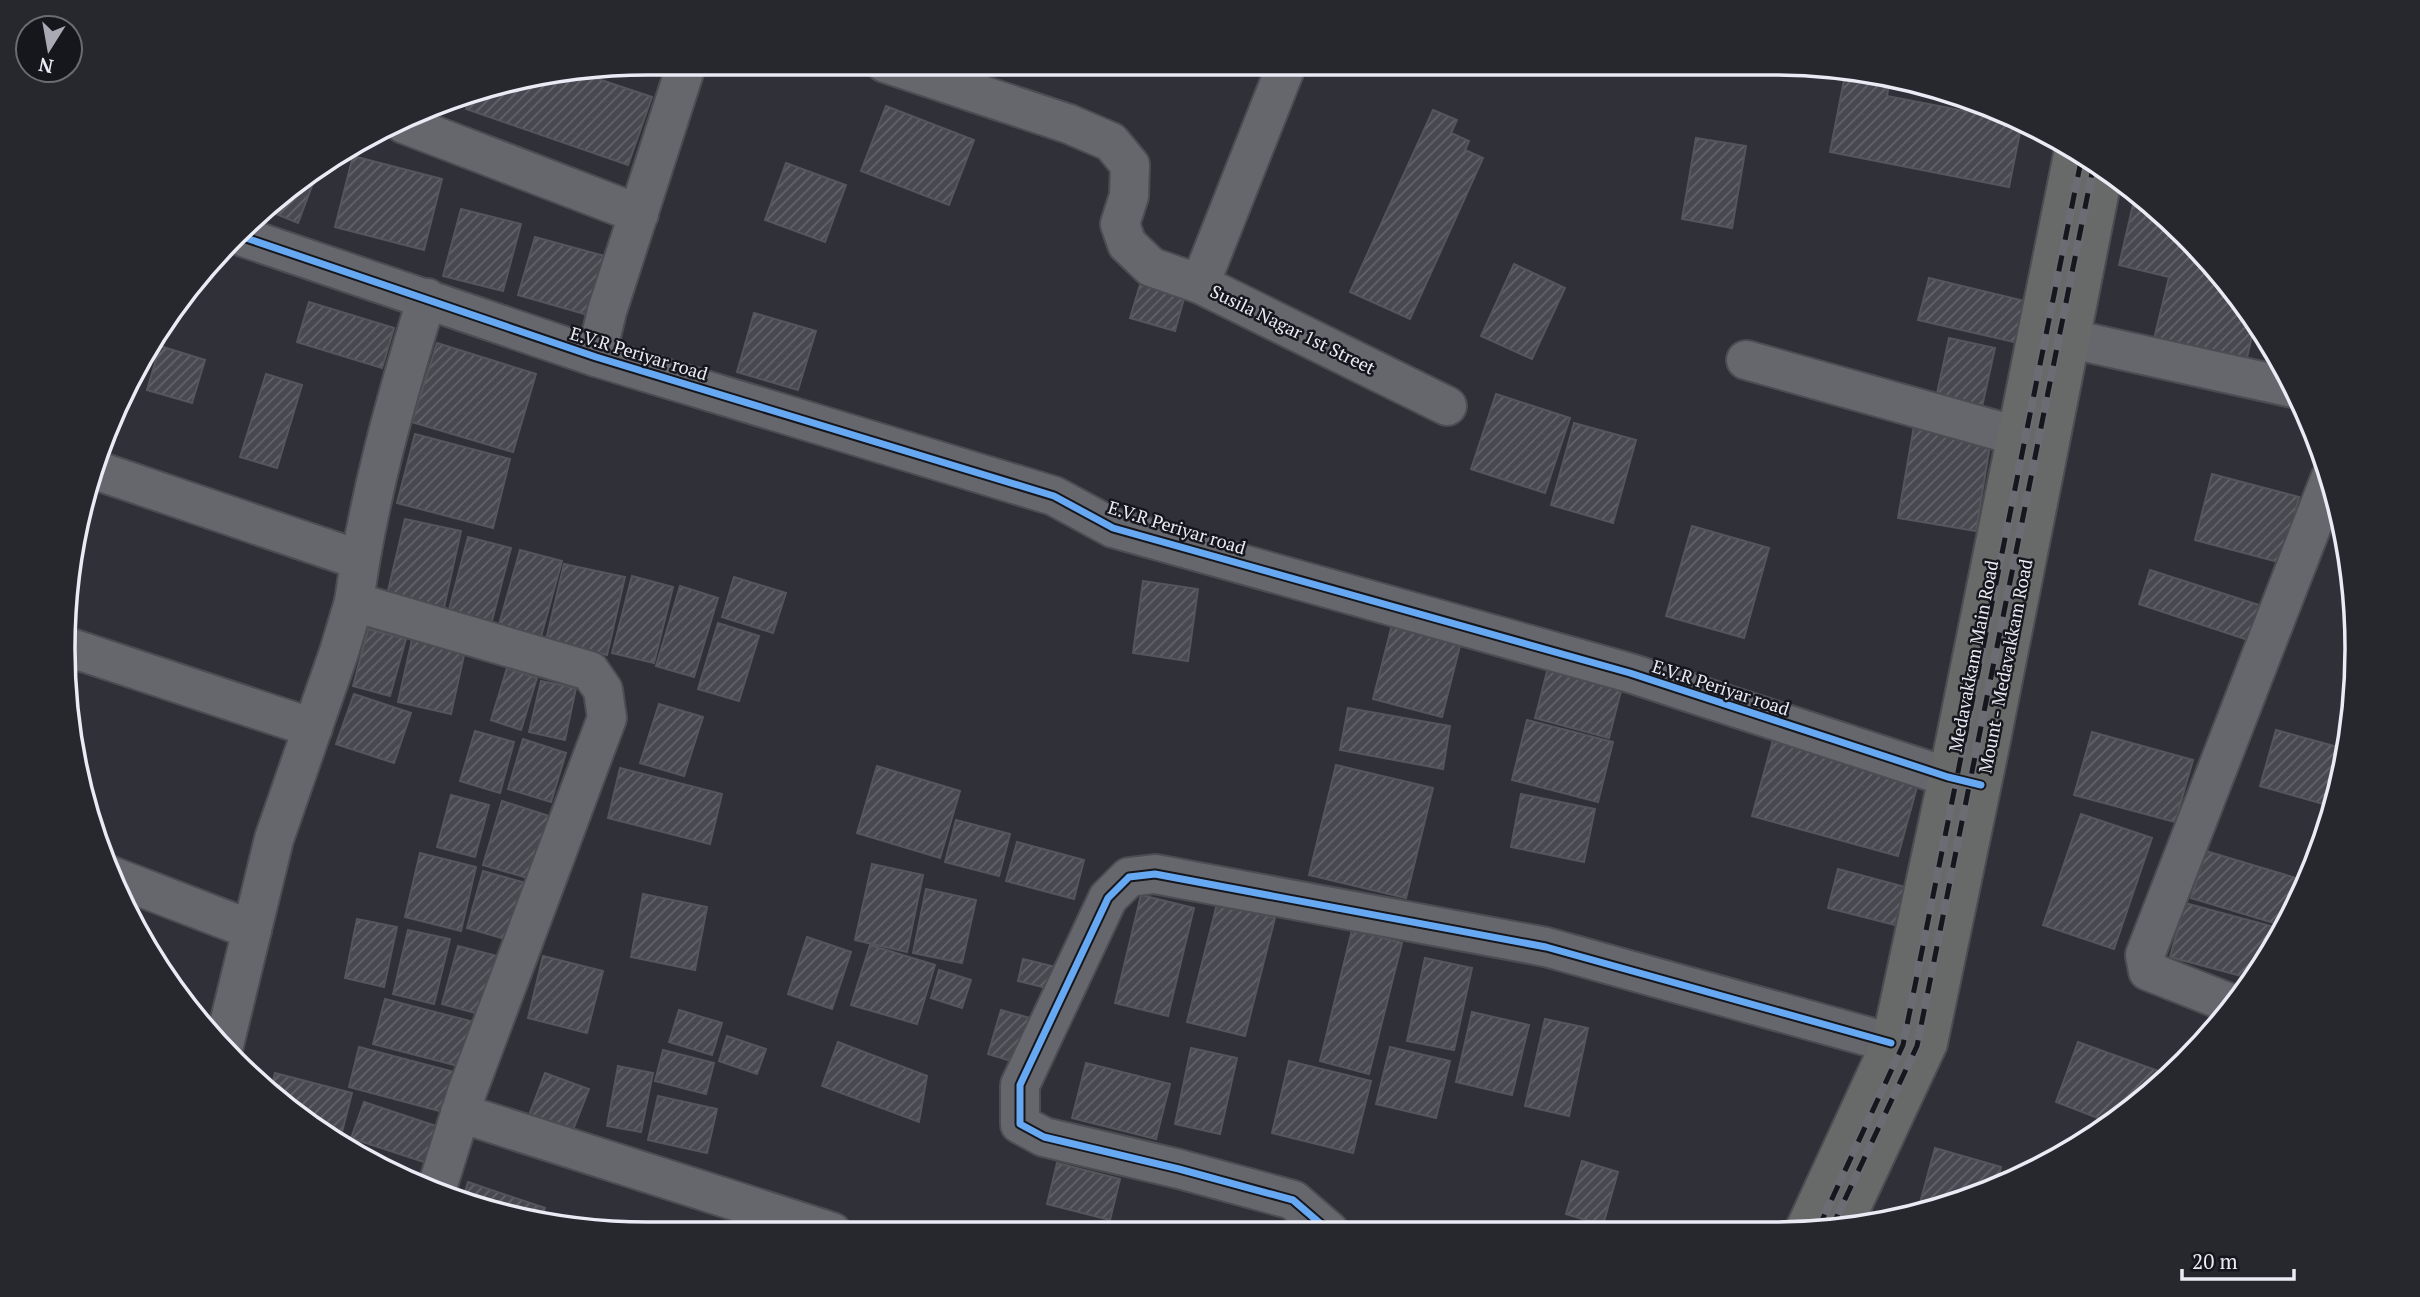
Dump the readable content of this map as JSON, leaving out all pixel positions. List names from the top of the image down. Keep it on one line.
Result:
{"streets":{"main road":["Medavakkam Main Road","Mount - Medavakkam Road"],"street":["Susila Nagar 1st Street","E.V.R Periyar road"]},"crossings":[["E.V.R Periyar road","Medavakkam Main Road"],["E.V.R Periyar road","Mount - Medavakkam Road"],["Medavakkam Main Road","Mount - Medavakkam Road"]],"scale_bar":"20 m","north":"bottom"}
